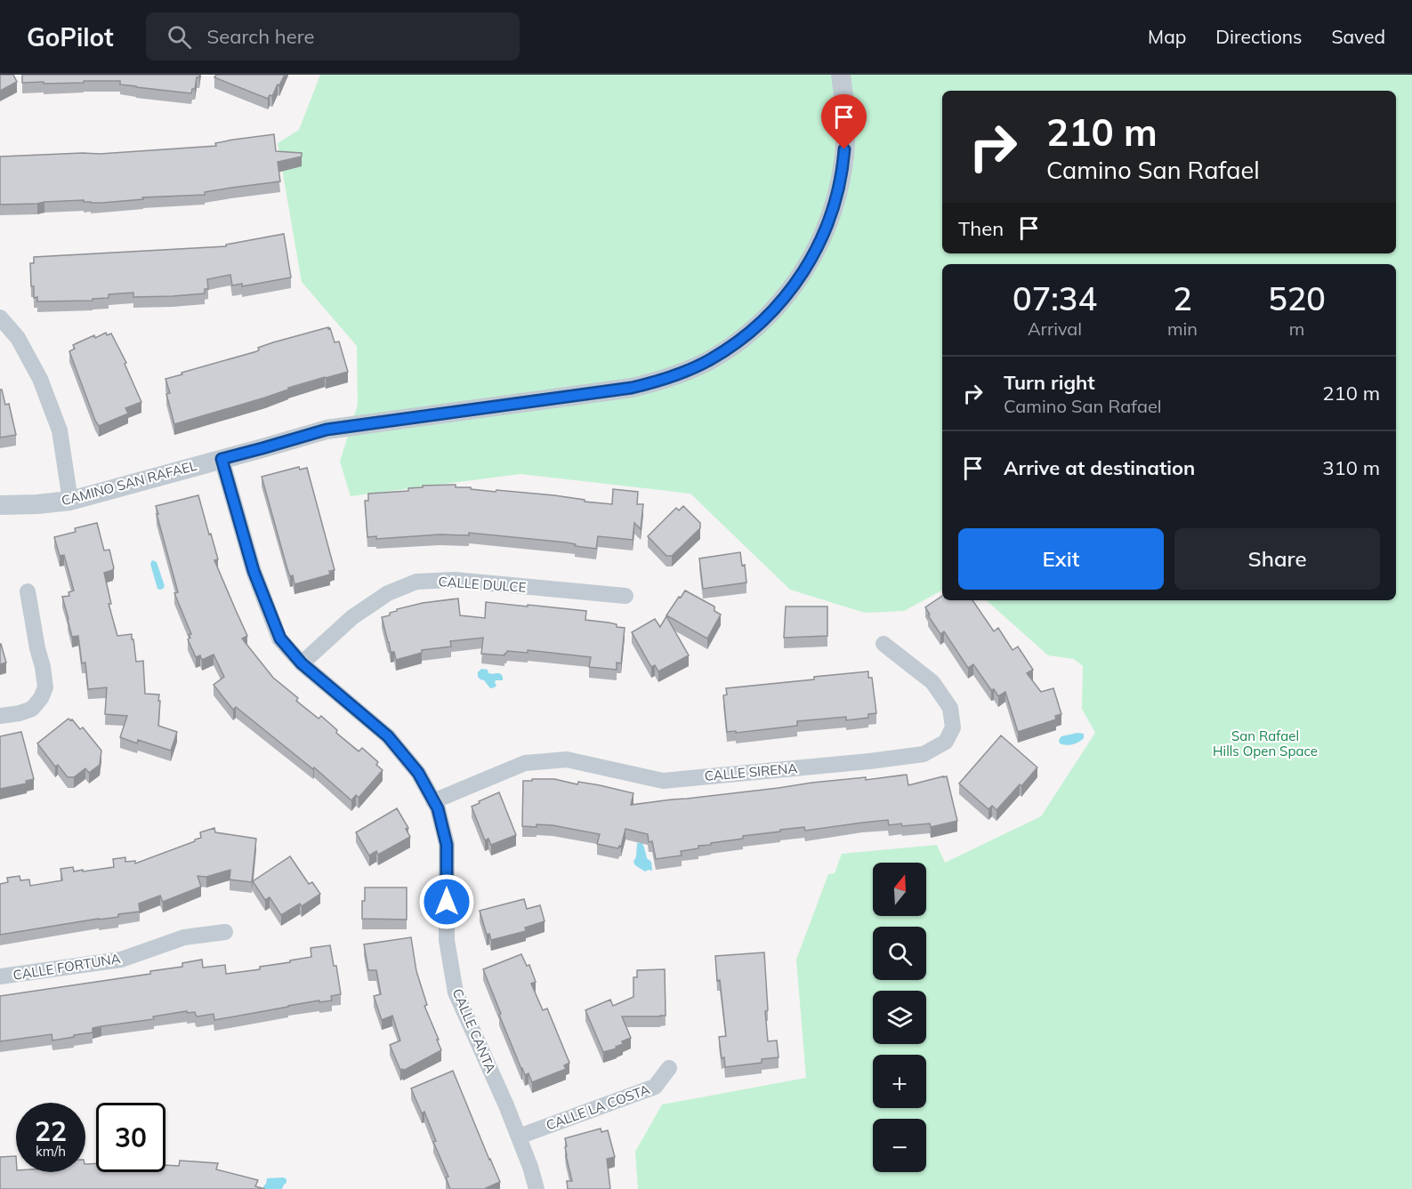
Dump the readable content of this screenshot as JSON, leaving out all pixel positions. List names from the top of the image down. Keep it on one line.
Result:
{"streets":{"street":["CAMINO SAN RAFAEL","CALLE DULCE","CALLE SIRENA","CALLE FORTUNA","CALLE CANTA","CALLE LA COSTA"]},"crossings":[["CAMINO SAN RAFAEL","CALLE CANTA"],["CALLE DULCE","CALLE CANTA"],["CALLE SIRENA","CALLE CANTA"],["CALLE CANTA","CALLE LA COSTA"]],"parks":["San Rafael Hills Open Space"],"north":"top","page":{"header":"GoPilot","search":"Search here","nav":["Map","Directions","Saved"],"turn":["210 m","Camino San Rafael"],"then":"Then","eta":["07:34","Arrival","2","min","520","m"],"list":[{"name":"Turn right","note":"Camino San Rafael","value":"210 m"},{"name":"Arrive at destination","value":"310 m"}],"buttons":["Exit","Share"],"map_buttons":["+","−"],"speed":"22 km/h","limit":"30"}}
